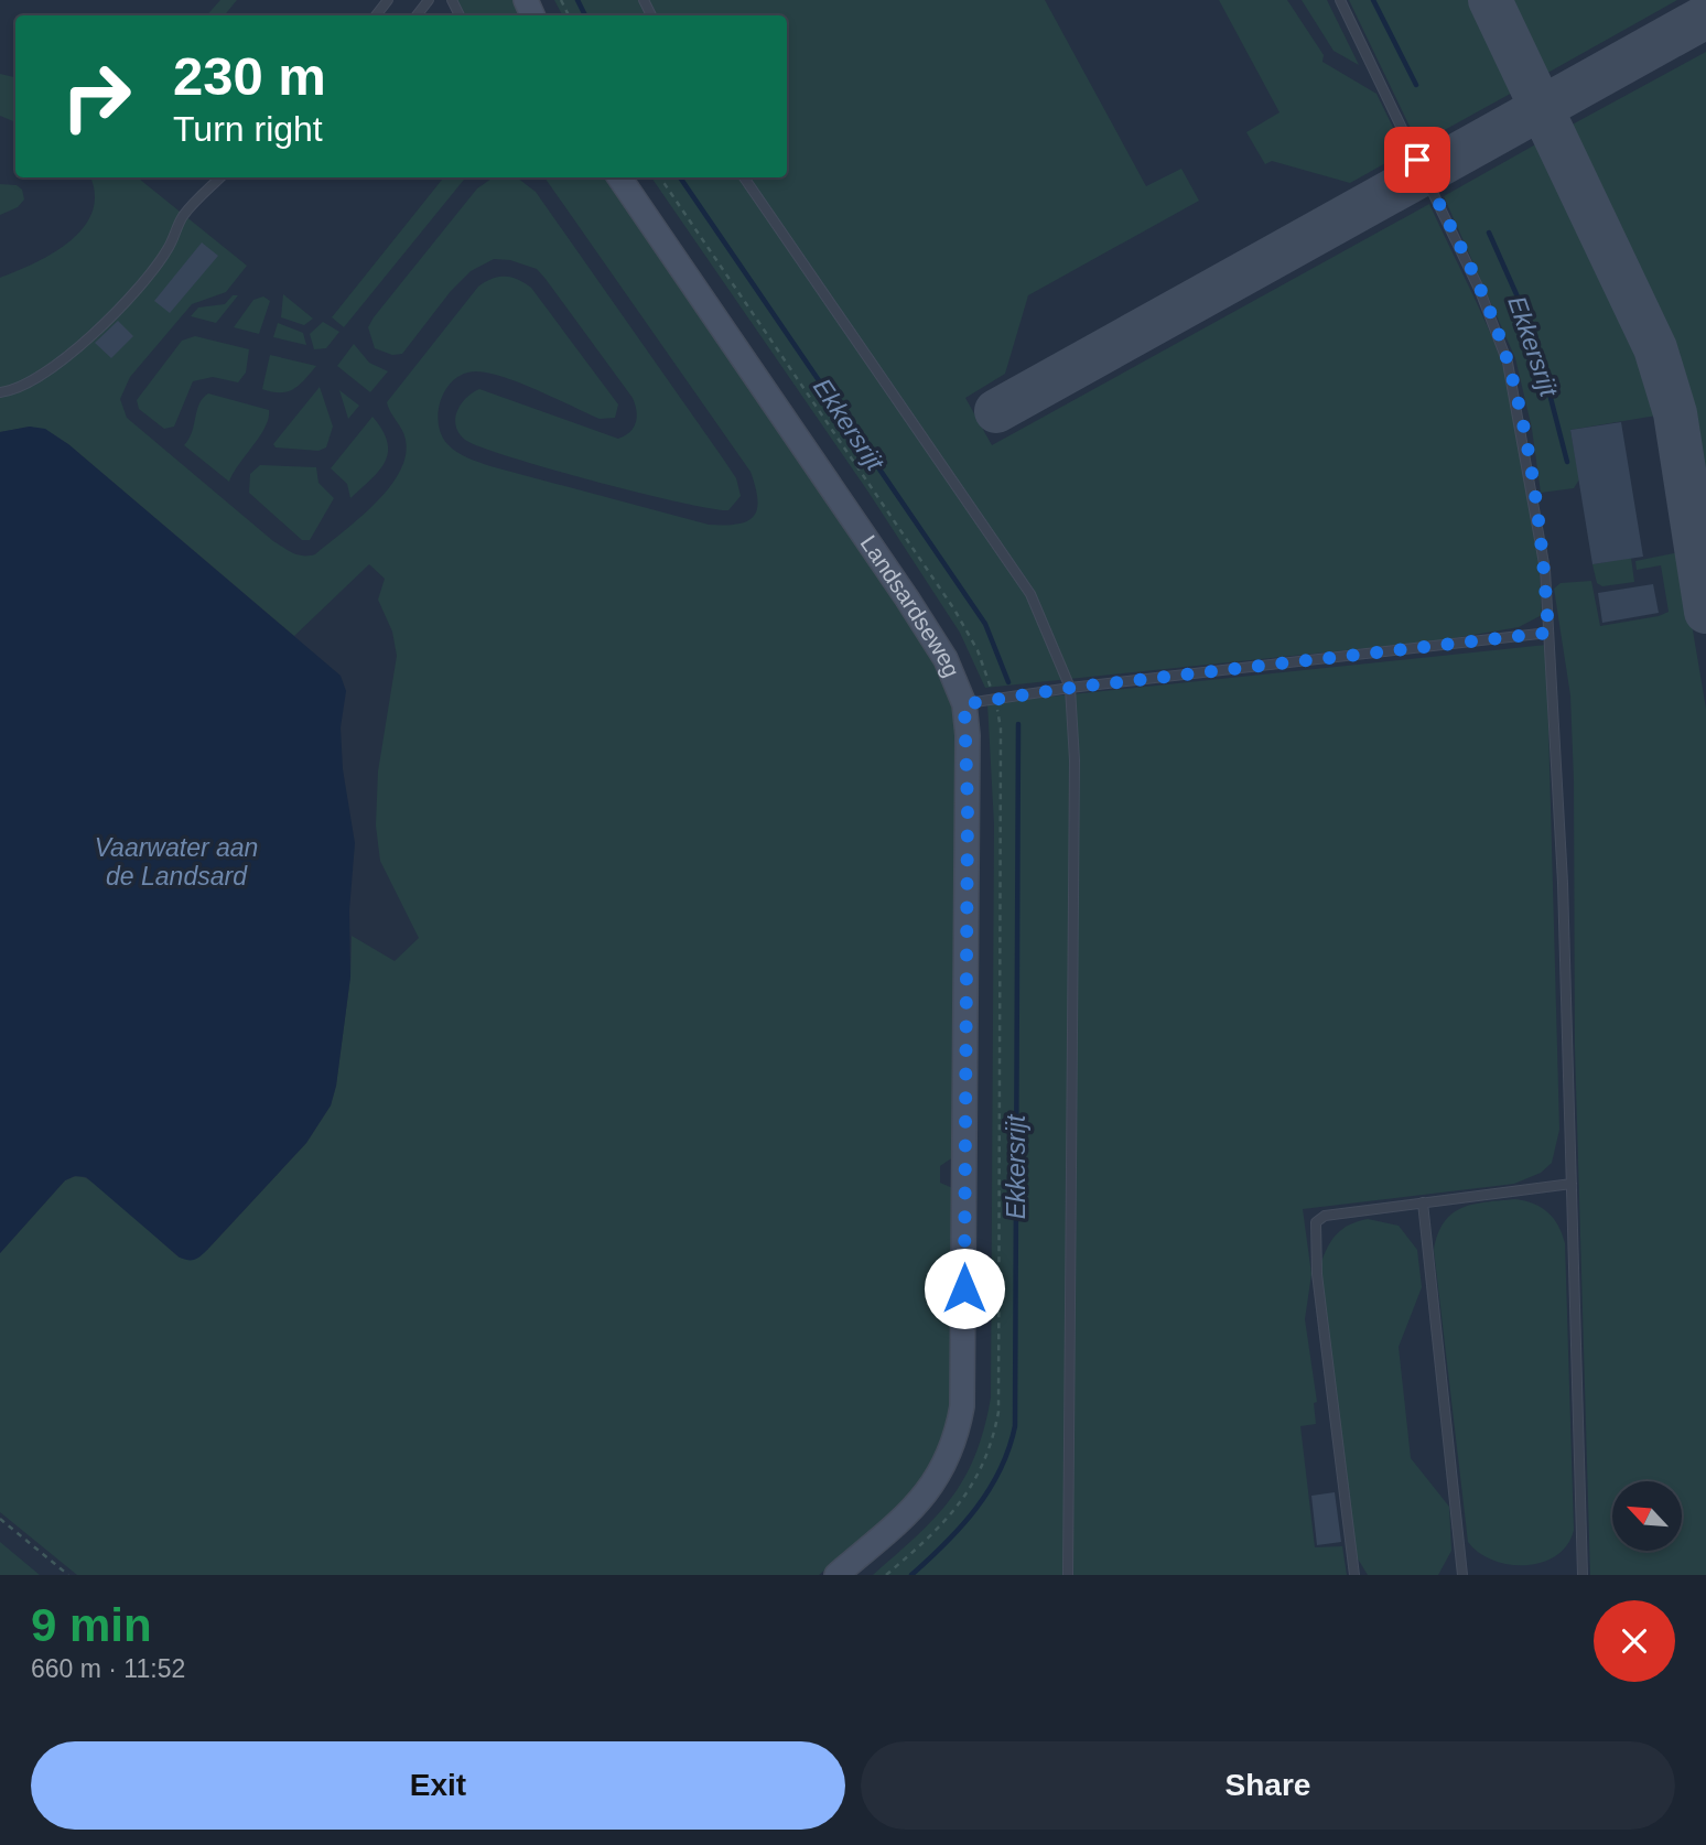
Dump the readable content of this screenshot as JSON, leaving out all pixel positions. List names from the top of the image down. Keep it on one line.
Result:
{"streets":{"street":["Landsardseweg"]},"water":["Ekkersrijt","Vaarwater aan de Landsard"],"north":"top left","page":{"turn":["230 m","Turn right"],"heading":["9 min","660 m · 11:52"],"buttons":["Exit","Share"]}}
